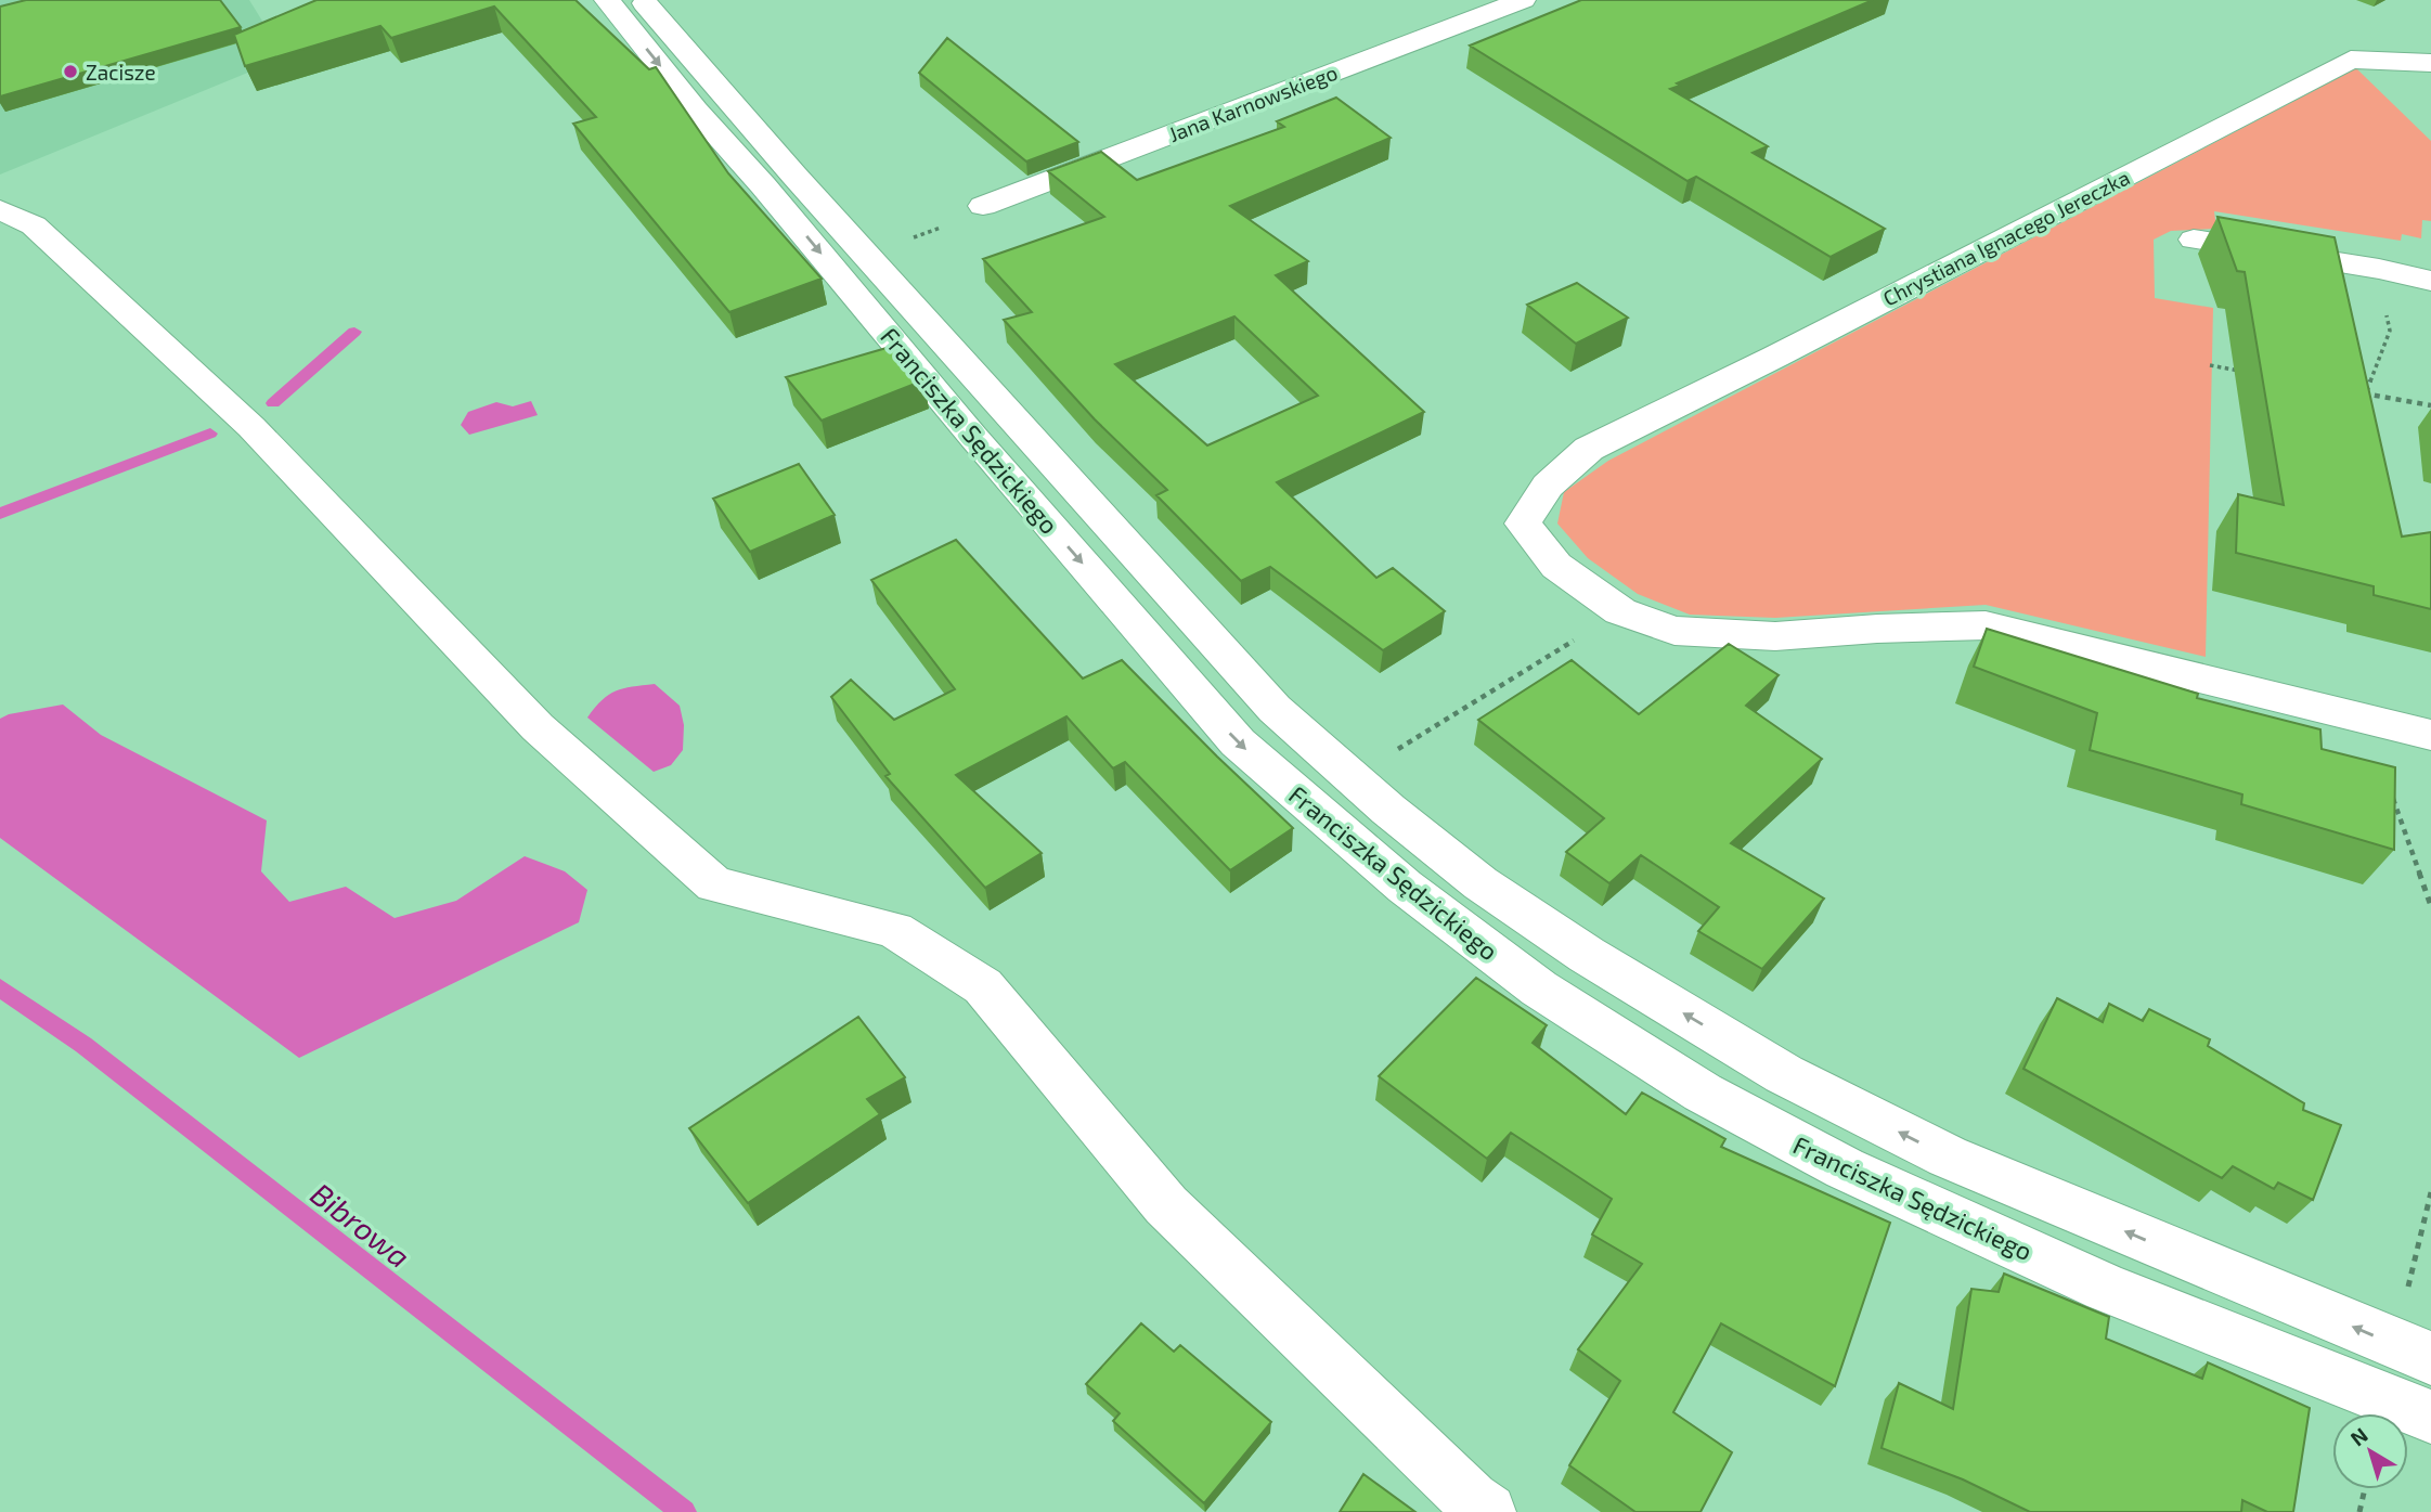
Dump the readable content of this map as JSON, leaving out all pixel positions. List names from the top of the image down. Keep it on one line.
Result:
{"streets":{"street":["Jana Karnowskiego","Chrystiana Ignacego Jereczka","Franciszka Sędzickiego"]},"water":["Bibrowa"],"places":["Zacisze"],"north":"top left"}
